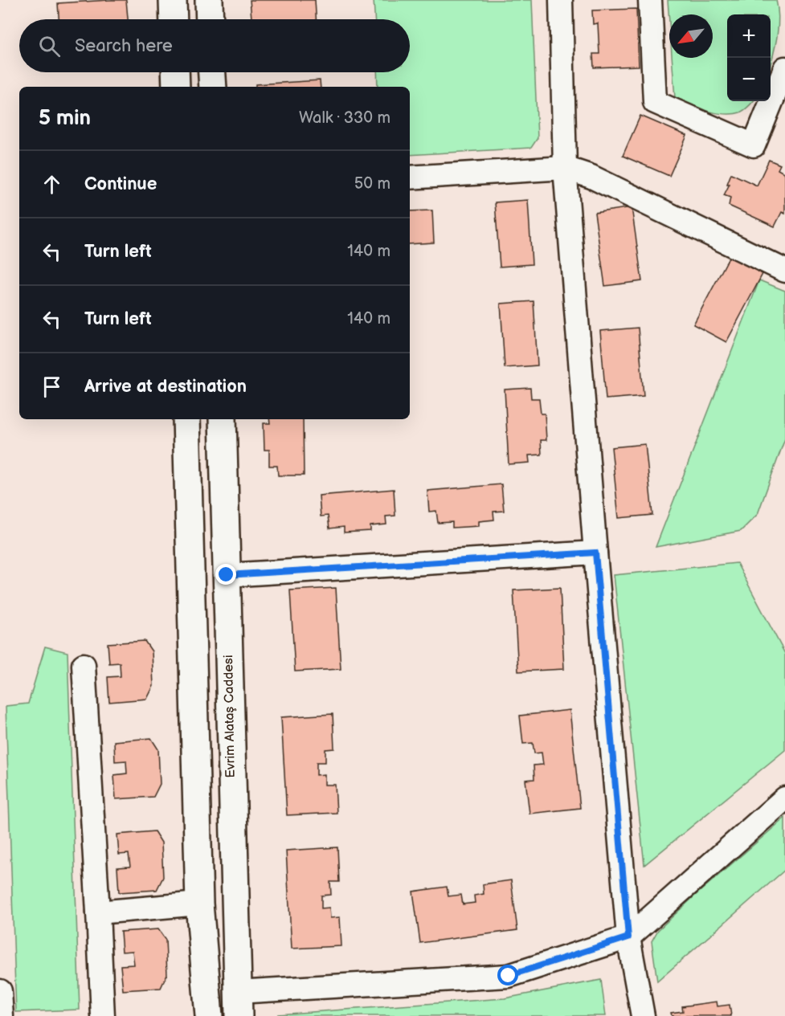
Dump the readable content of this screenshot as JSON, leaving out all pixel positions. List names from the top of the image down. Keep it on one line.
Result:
{"streets":{"main road":["Evrim Alataş Caddesi"]},"north":"bottom left","page":{"map_buttons":["+","−"],"search":"Search here","heading":["5 min","Walk · 330 m"],"list":[["Continue","50 m"],["Turn left","140 m"],["Turn left","140 m"],"Arrive at destination"]}}
